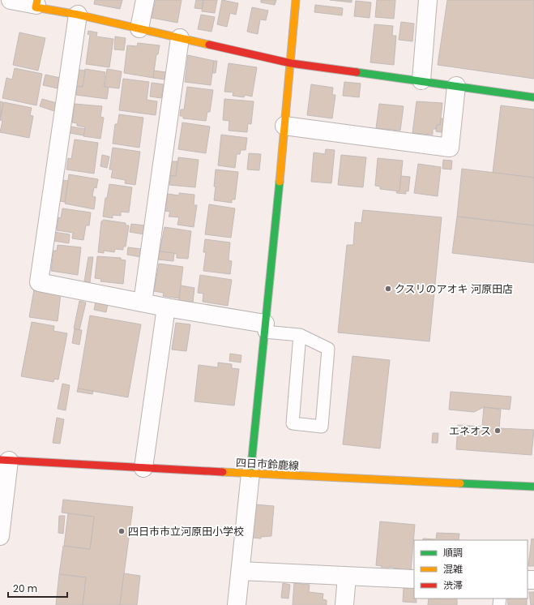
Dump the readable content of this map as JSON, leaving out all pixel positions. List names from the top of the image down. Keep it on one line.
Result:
{"streets":{"street":["四日市鈴鹿線"]},"places":["クスリのアオキ 河原田店","エネオス","四日市市立河原田小学校"],"legend":["順調","混雑","渋滞"],"scale_bar":"20 m"}
